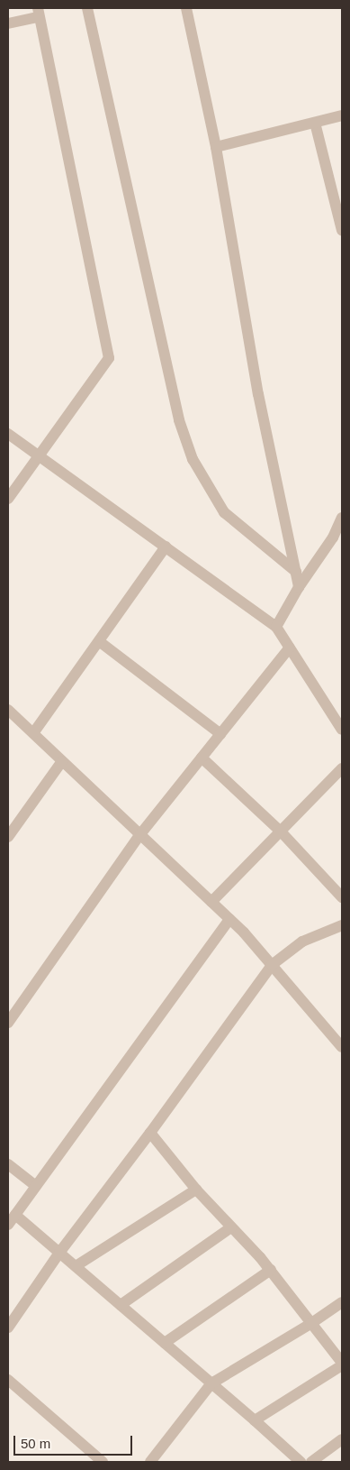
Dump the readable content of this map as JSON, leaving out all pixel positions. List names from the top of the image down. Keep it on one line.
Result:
{"scale_bar":"50 m"}
